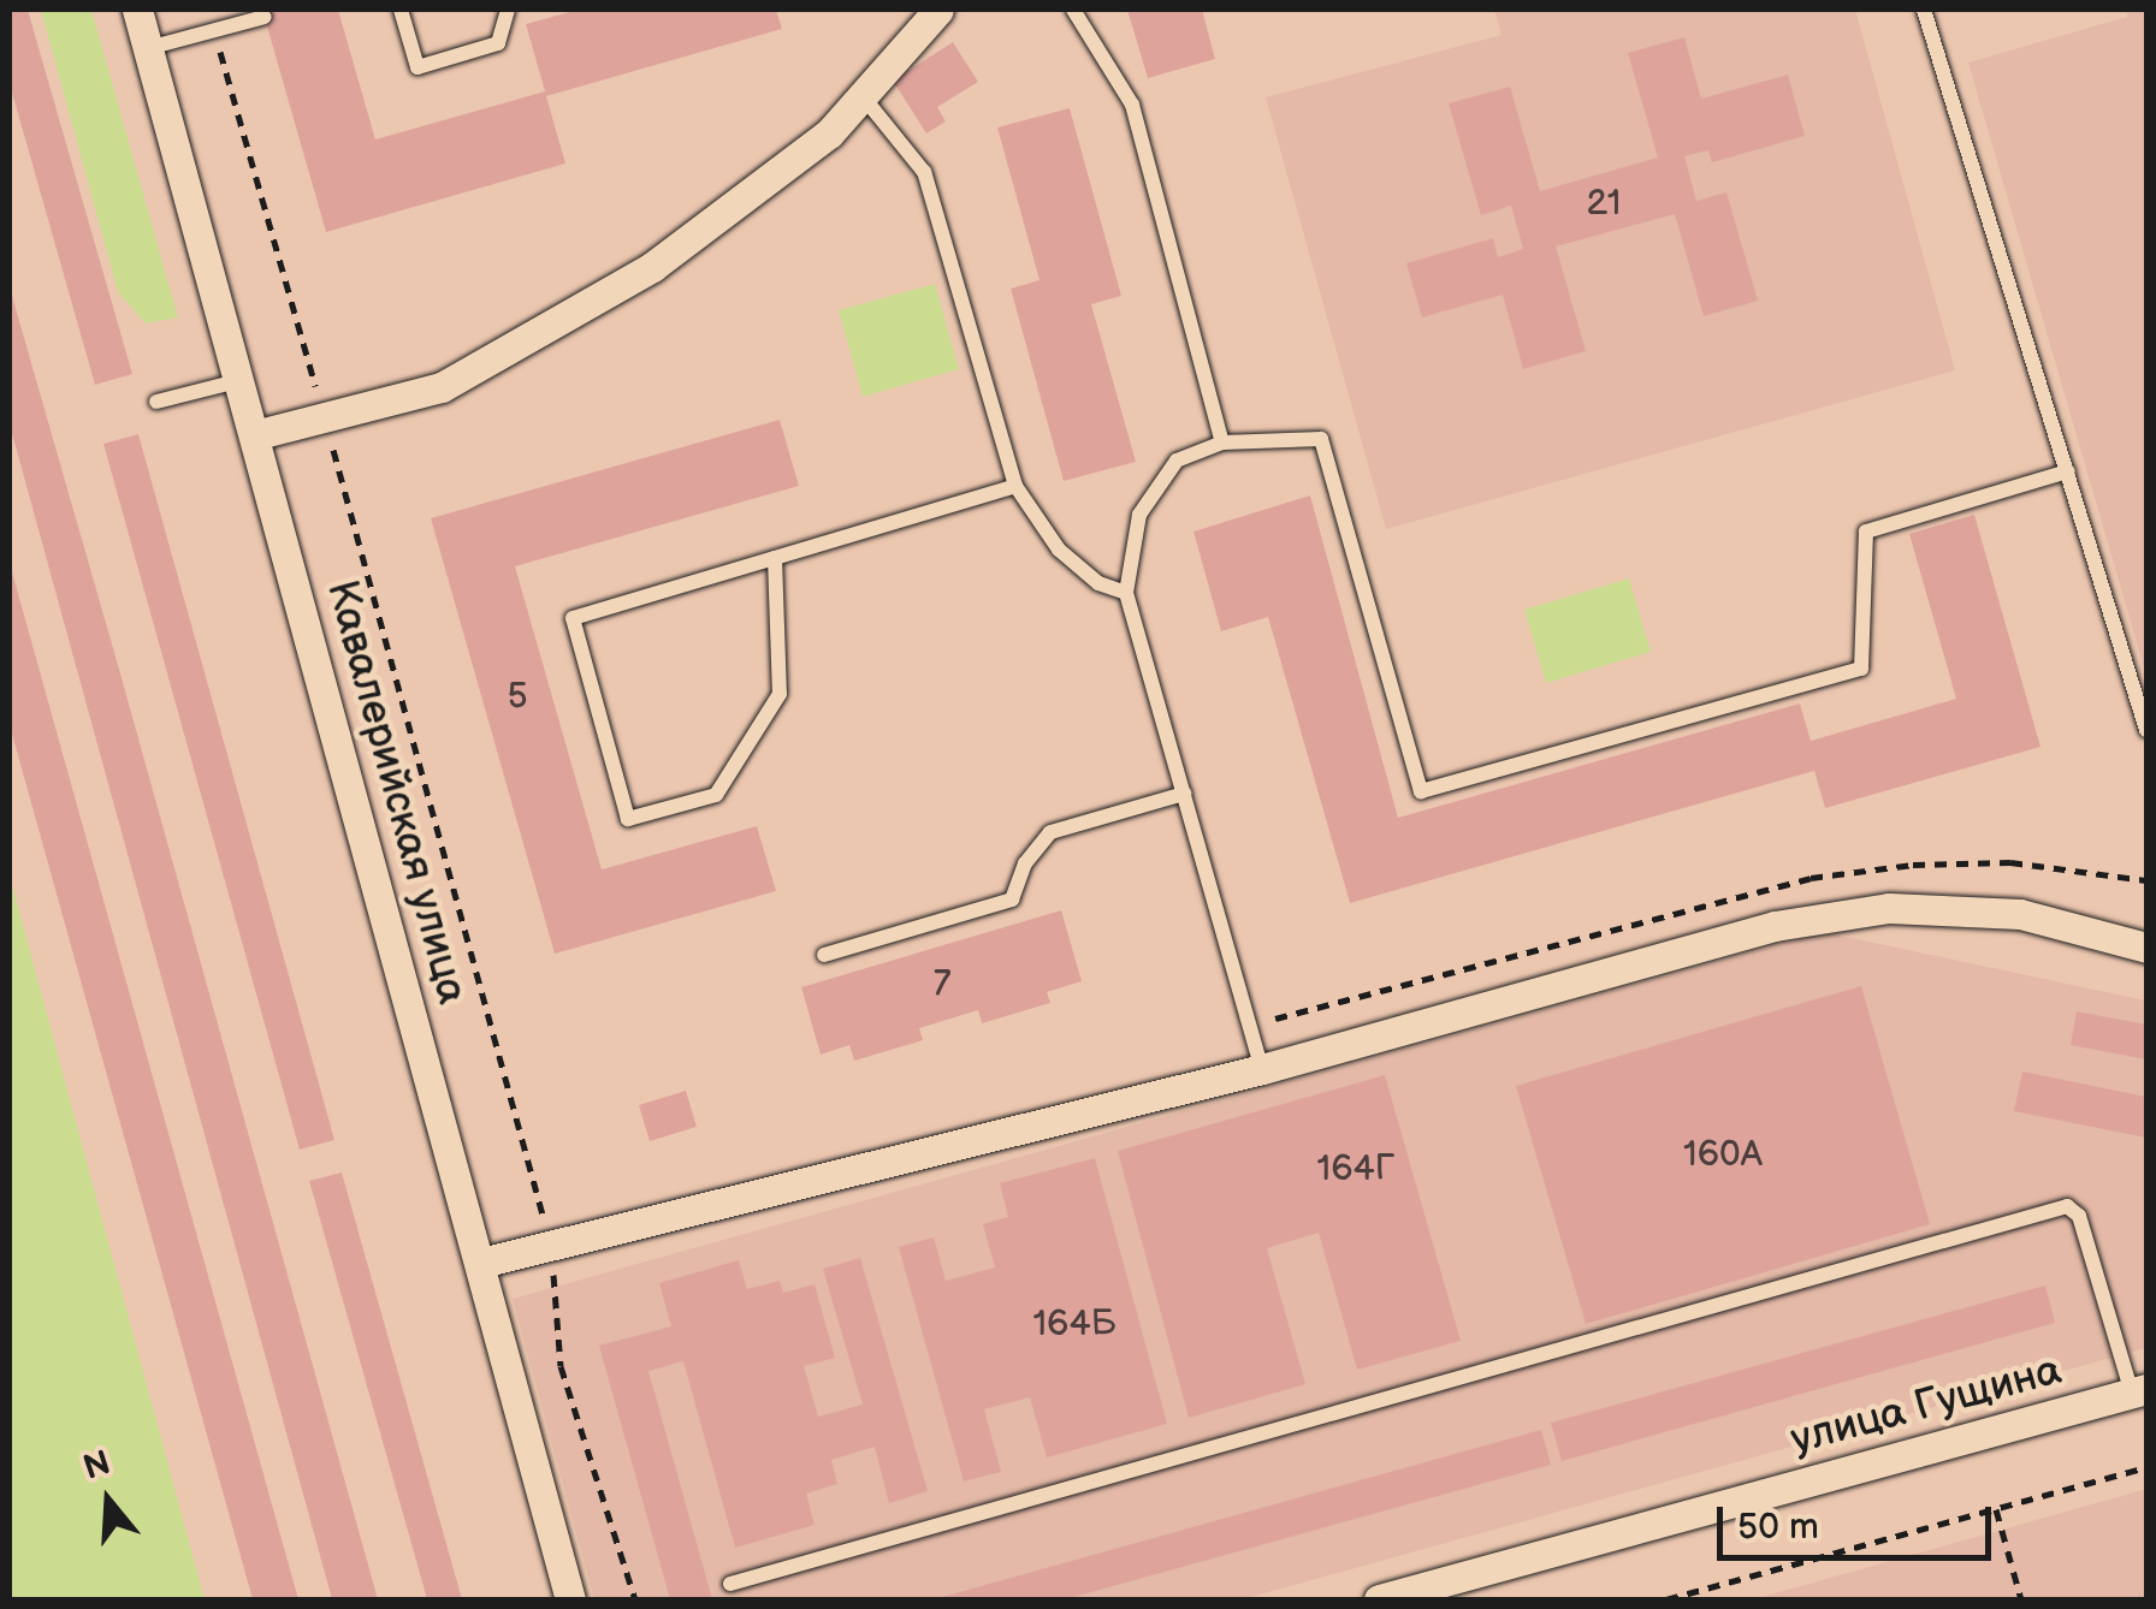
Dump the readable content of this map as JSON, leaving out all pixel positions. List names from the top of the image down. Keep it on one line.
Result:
{"streets":{"street":["Кавалерийская улица","улица Гущина"]},"house_numbers":["21","5","7","160А","164Г","164Б"],"scale_bar":"50 m","north":"top"}
